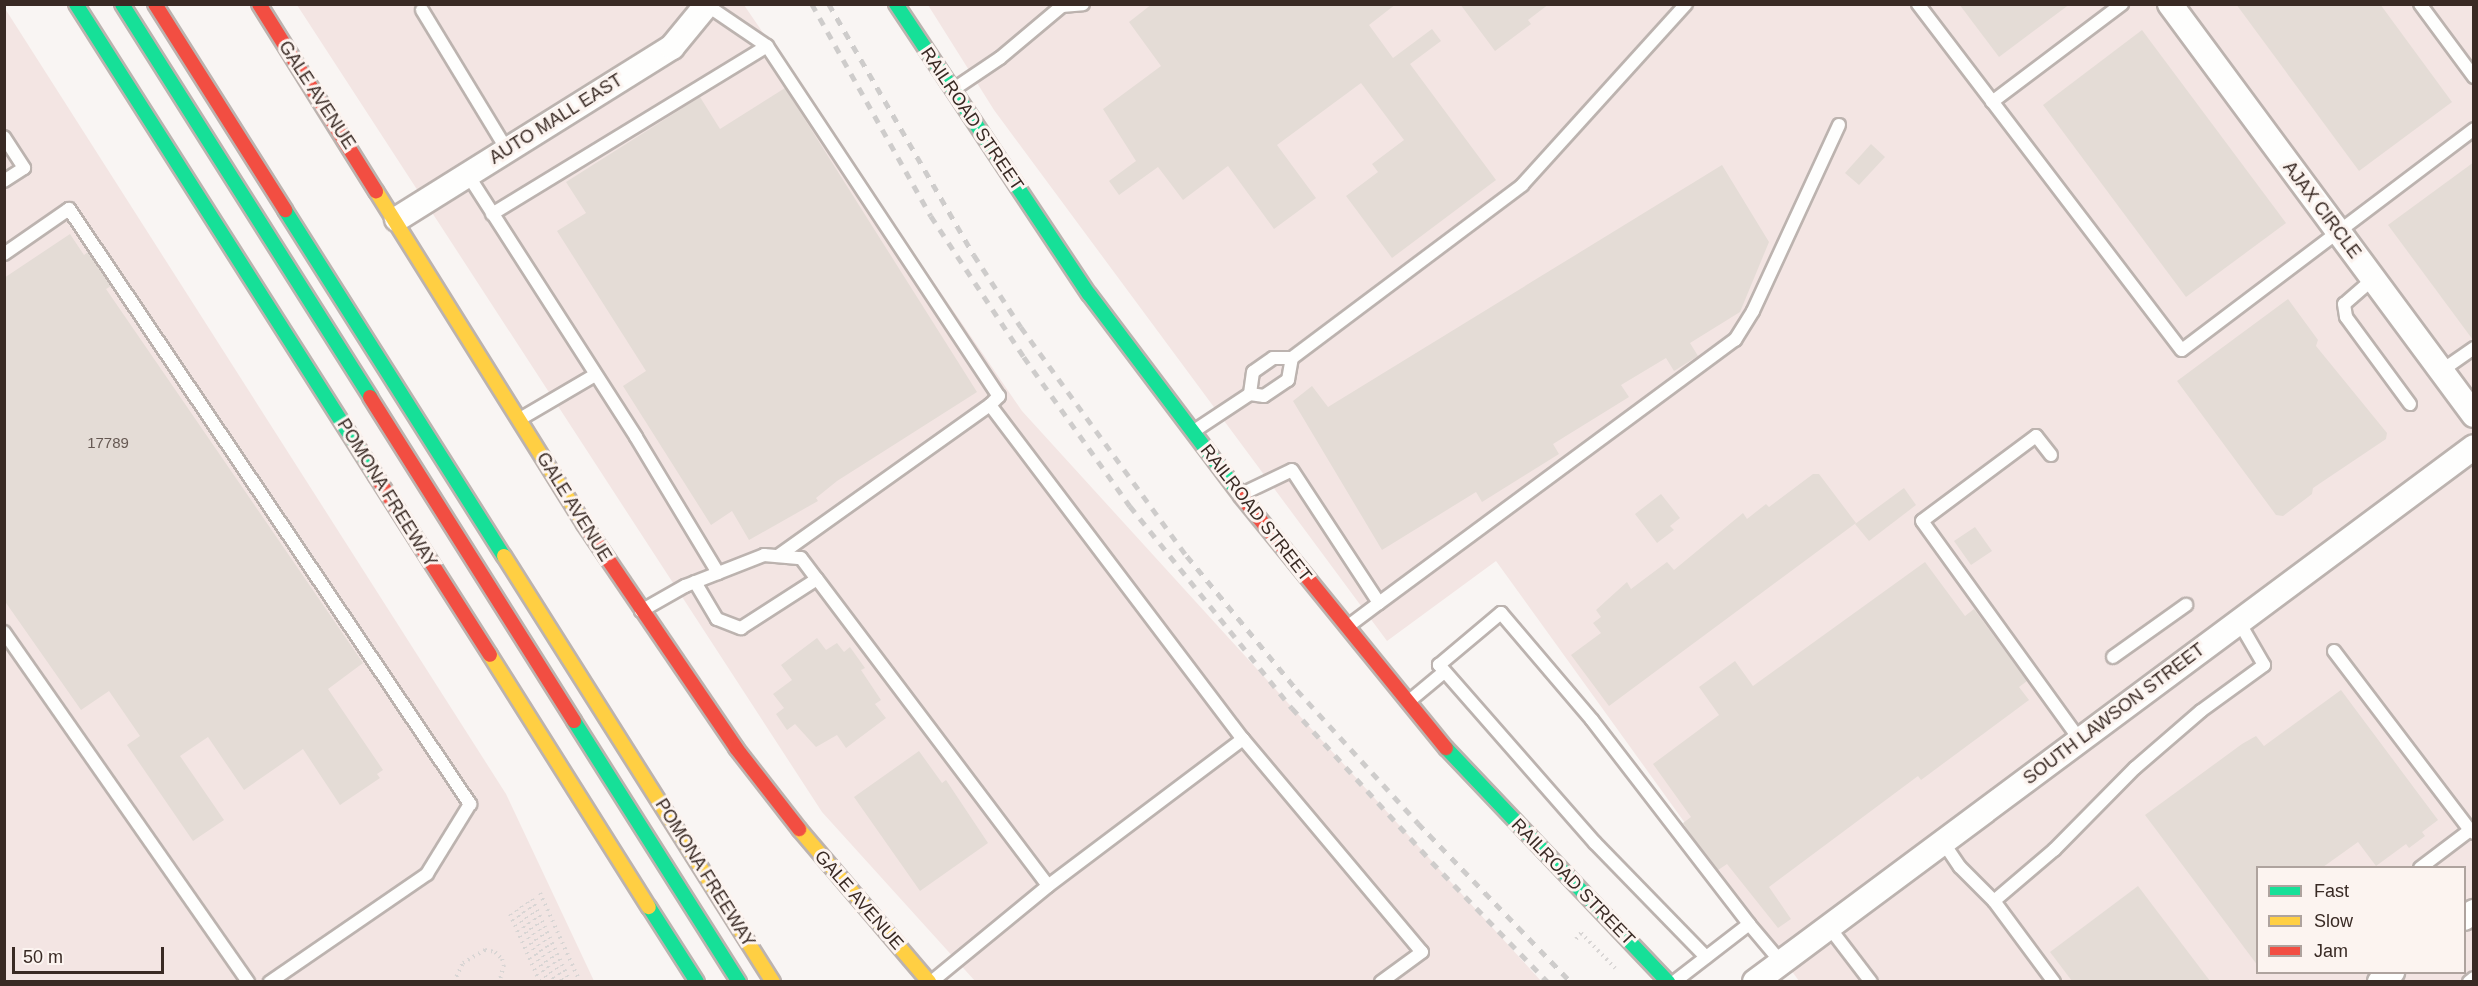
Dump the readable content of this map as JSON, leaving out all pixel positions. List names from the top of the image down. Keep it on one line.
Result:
{"streets":{"main road":["GALE AVENUE","RAILROAD STREET","POMONA FREEWAY"],"street":["AUTO MALL EAST","AJAX CIRCLE","SOUTH LAWSON STREET"]},"crossings":[["GALE AVENUE","AUTO MALL EAST"]],"house_numbers":["17789"],"legend":["Fast","Slow","Jam"],"scale_bar":"50 m"}
